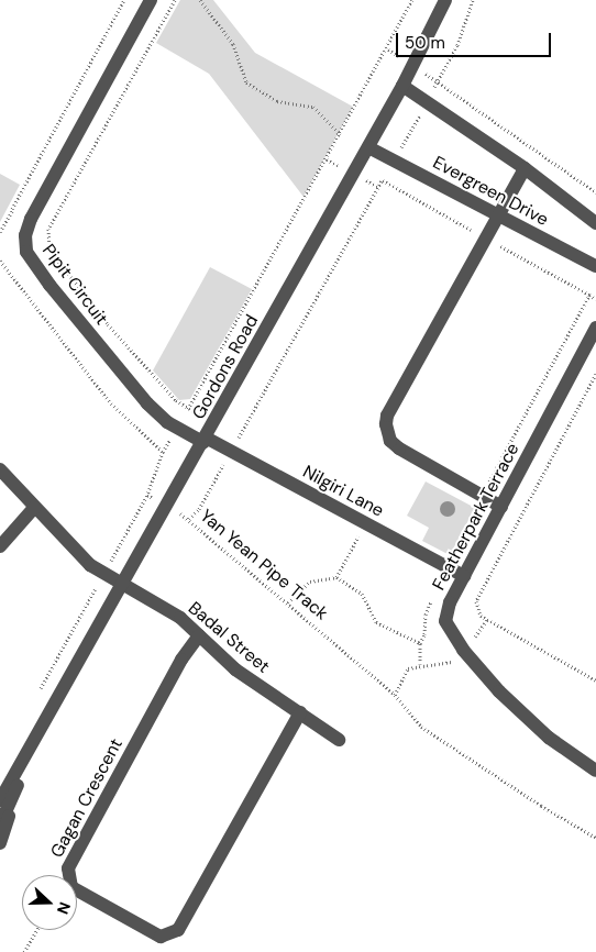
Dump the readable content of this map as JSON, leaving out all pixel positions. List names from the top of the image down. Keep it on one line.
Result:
{"streets":{"street":["Evergreen Drive","Pipit Circuit","Gordons Road","Nilgiri Lane","Featherpark Terrace","Badal Street","Gagan Crescent"],"path":["Yan Yean Pipe Track"]},"crossings":[["Evergreen Drive","Gordons Road"],["Pipit Circuit","Gordons Road"],["Pipit Circuit","Nilgiri Lane"],["Gordons Road","Nilgiri Lane"],["Gordons Road","Yan Yean Pipe Track"],["Gordons Road","Badal Street"],["Nilgiri Lane","Featherpark Terrace"],["Badal Street","Gagan Crescent"]],"scale_bar":"50 m","north":"right"}
